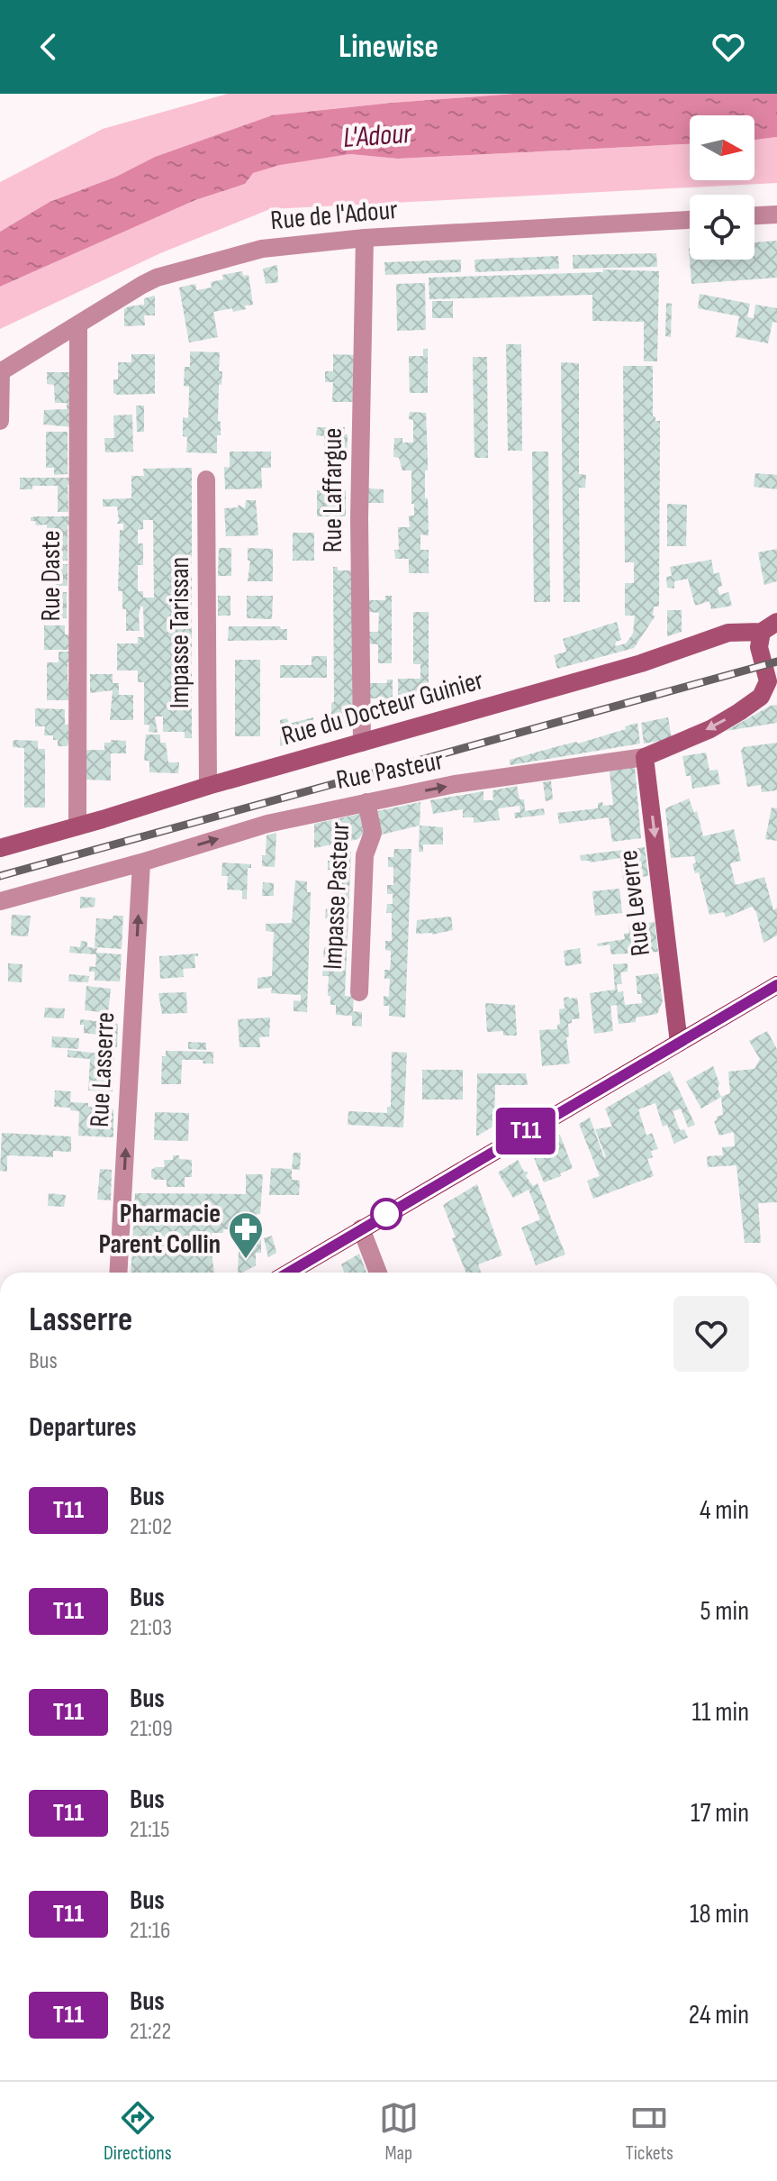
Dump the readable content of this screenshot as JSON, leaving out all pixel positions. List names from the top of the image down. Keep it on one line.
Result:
{"streets":{"street":["Rue de l'Adour","Rue Laffargue","Rue Daste","Impasse Tarissan","Rue du Docteur Guinier","Rue Pasteur","Impasse Pasteur","Rue Leverre","Rue Lasserre"]},"crossings":[["Rue de l'Adour","Rue Laffargue"],["Rue de l'Adour","Rue Daste"],["Rue Laffargue","Rue du Docteur Guinier"],["Rue Daste","Rue du Docteur Guinier"],["Impasse Tarissan","Rue du Docteur Guinier"],["Rue Pasteur","Impasse Pasteur"],["Rue Pasteur","Rue Leverre"],["Rue Pasteur","Rue Lasserre"]],"one_way":["Rue Leverre","Rue Lasserre"],"water":["L'Adour"],"places":{"pharmacy":["Pharmacie Parent Collin"]},"lines":["bus line T11"],"north":"right","page":{"header":"Linewise","on_map":"T11","heading":[["Lasserre","Bus"],"Departures"],"list":[{"mark":"T11","name":"Bus","note":"21:02","value":"4 min"},{"mark":"T11","name":"Bus","note":"21:03","value":"5 min"},{"mark":"T11","name":"Bus","note":"21:09","value":"11 min"},{"mark":"T11","name":"Bus","note":"21:15","value":"17 min"},{"mark":"T11","name":"Bus","note":"21:16","value":"18 min"},{"mark":"T11","name":"Bus","note":"21:22","value":"24 min"}],"tabs":["Directions","Map","Tickets"]}}
